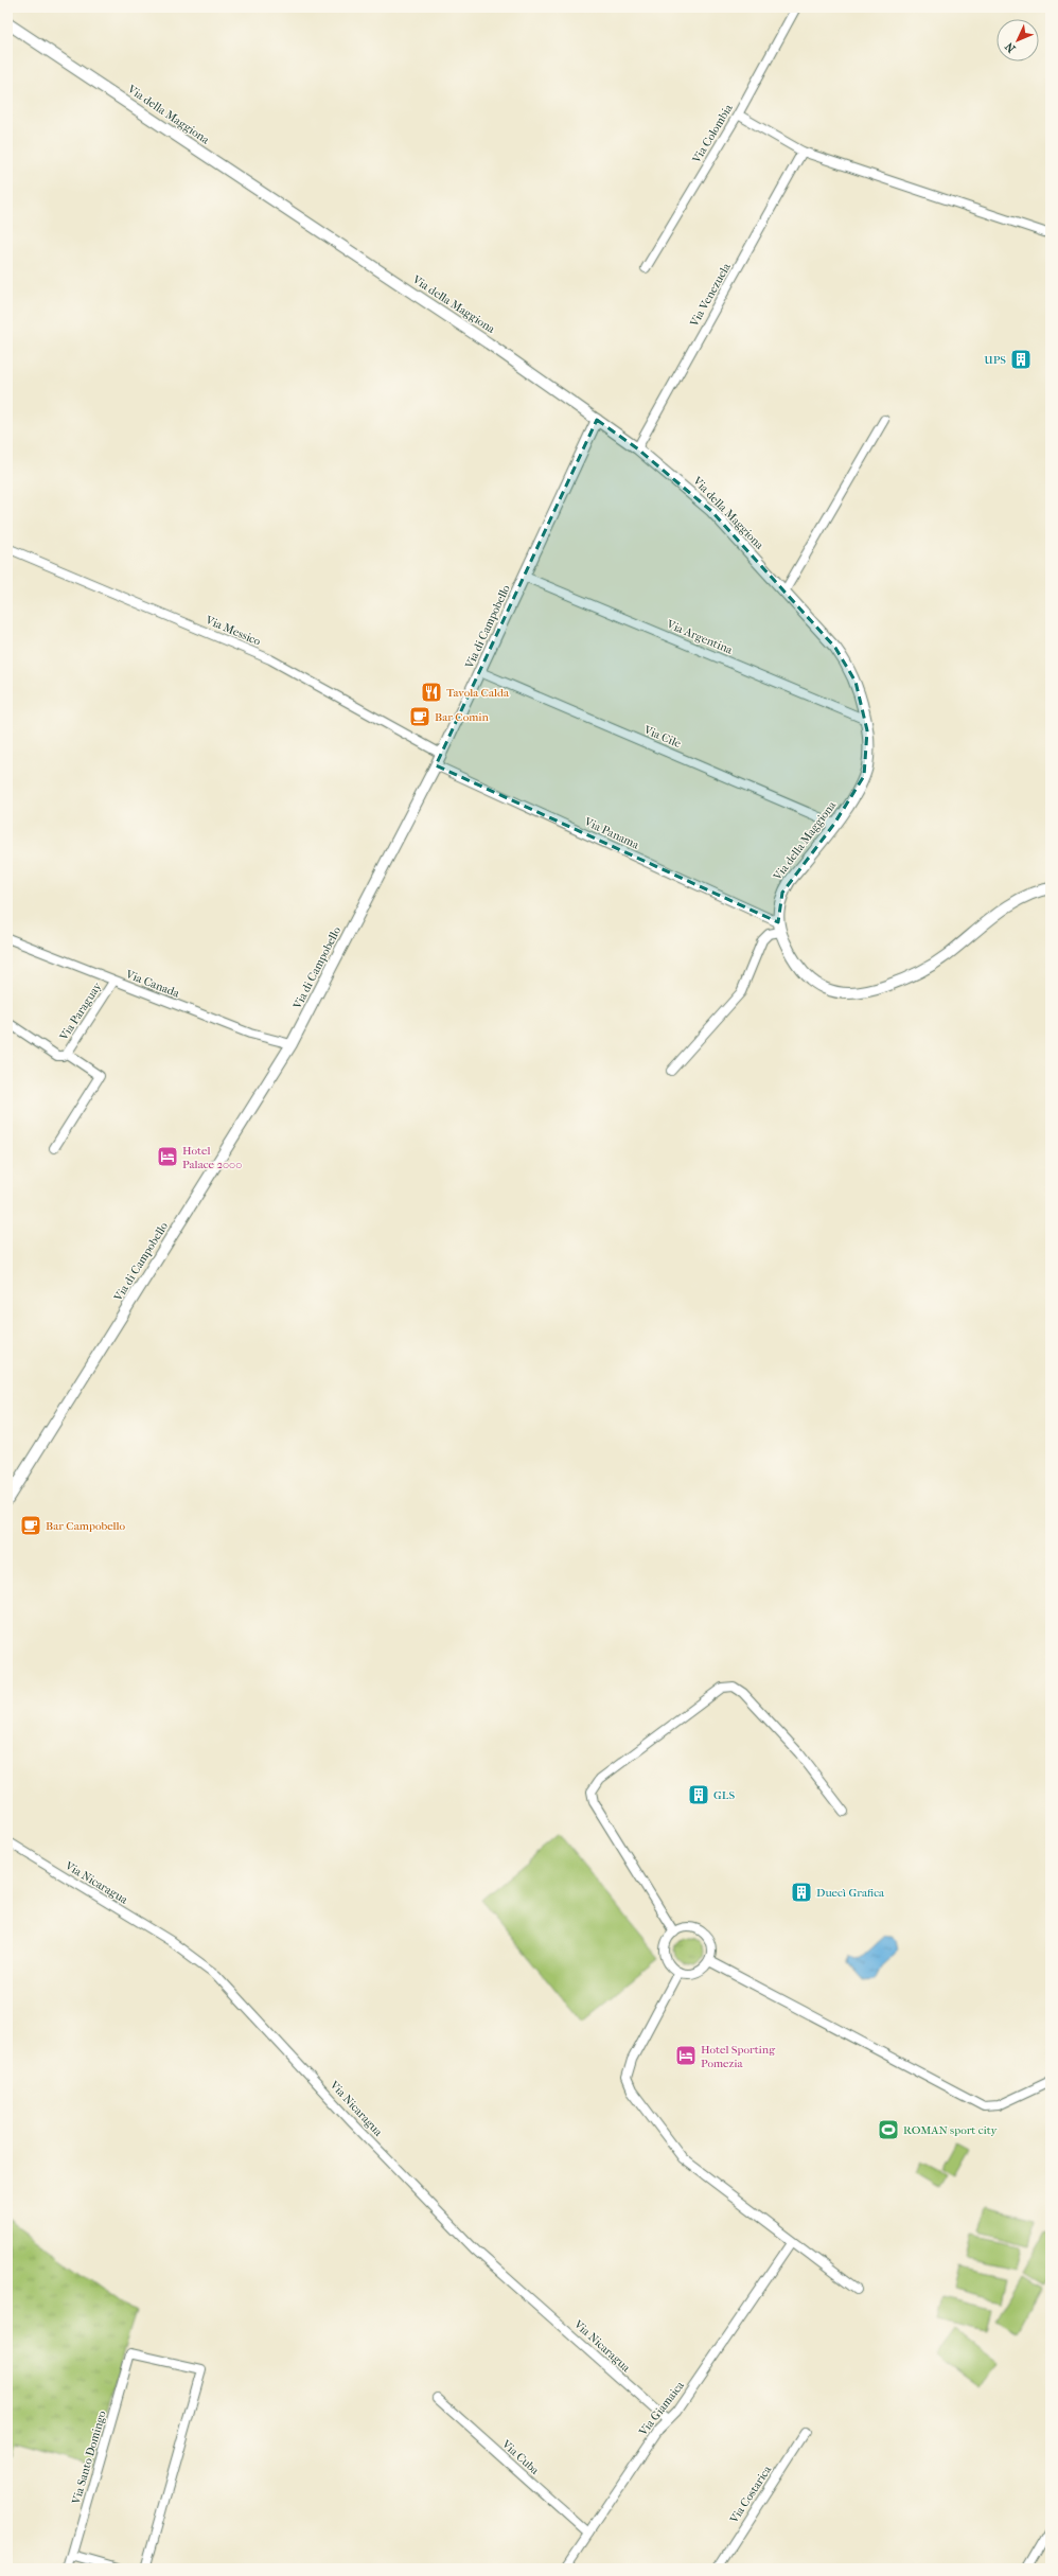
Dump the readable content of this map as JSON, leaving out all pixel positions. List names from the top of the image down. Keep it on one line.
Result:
{"streets":{"street":["Via della Maggiona","Via Colombia","Via Venezuela","Via di Campobello","Via Messico","Via Argentina","Via Cile","Via Panama","Via Canada","Via Paraguay","Via Nicaragua","Via Giamaica","Via Santo Domingo","Via Cuba","Via Costarica"]},"crossings":[["Via della Maggiona","Via Venezuela"],["Via della Maggiona","Via di Campobello"],["Via della Maggiona","Via Argentina"],["Via della Maggiona","Via Cile"],["Via della Maggiona","Via Panama"],["Via di Campobello","Via Messico"],["Via di Campobello","Via Argentina"],["Via di Campobello","Via Cile"],["Via di Campobello","Via Panama"],["Via di Campobello","Via Canada"],["Via Canada","Via Paraguay"],["Via Nicaragua","Via Giamaica"],["Via Giamaica","Via Cuba"]],"places":{"building":["UPS","GLS","Duecì Grafica"],"restaurant":["Tavola Calda"],"cafe":["Bar Comin","Bar Campobello"],"hotel":["Hotel Palace 2000","Hotel Sporting Pomezia"],"sports":["ROMAN sport city"]},"north":"bottom left"}
